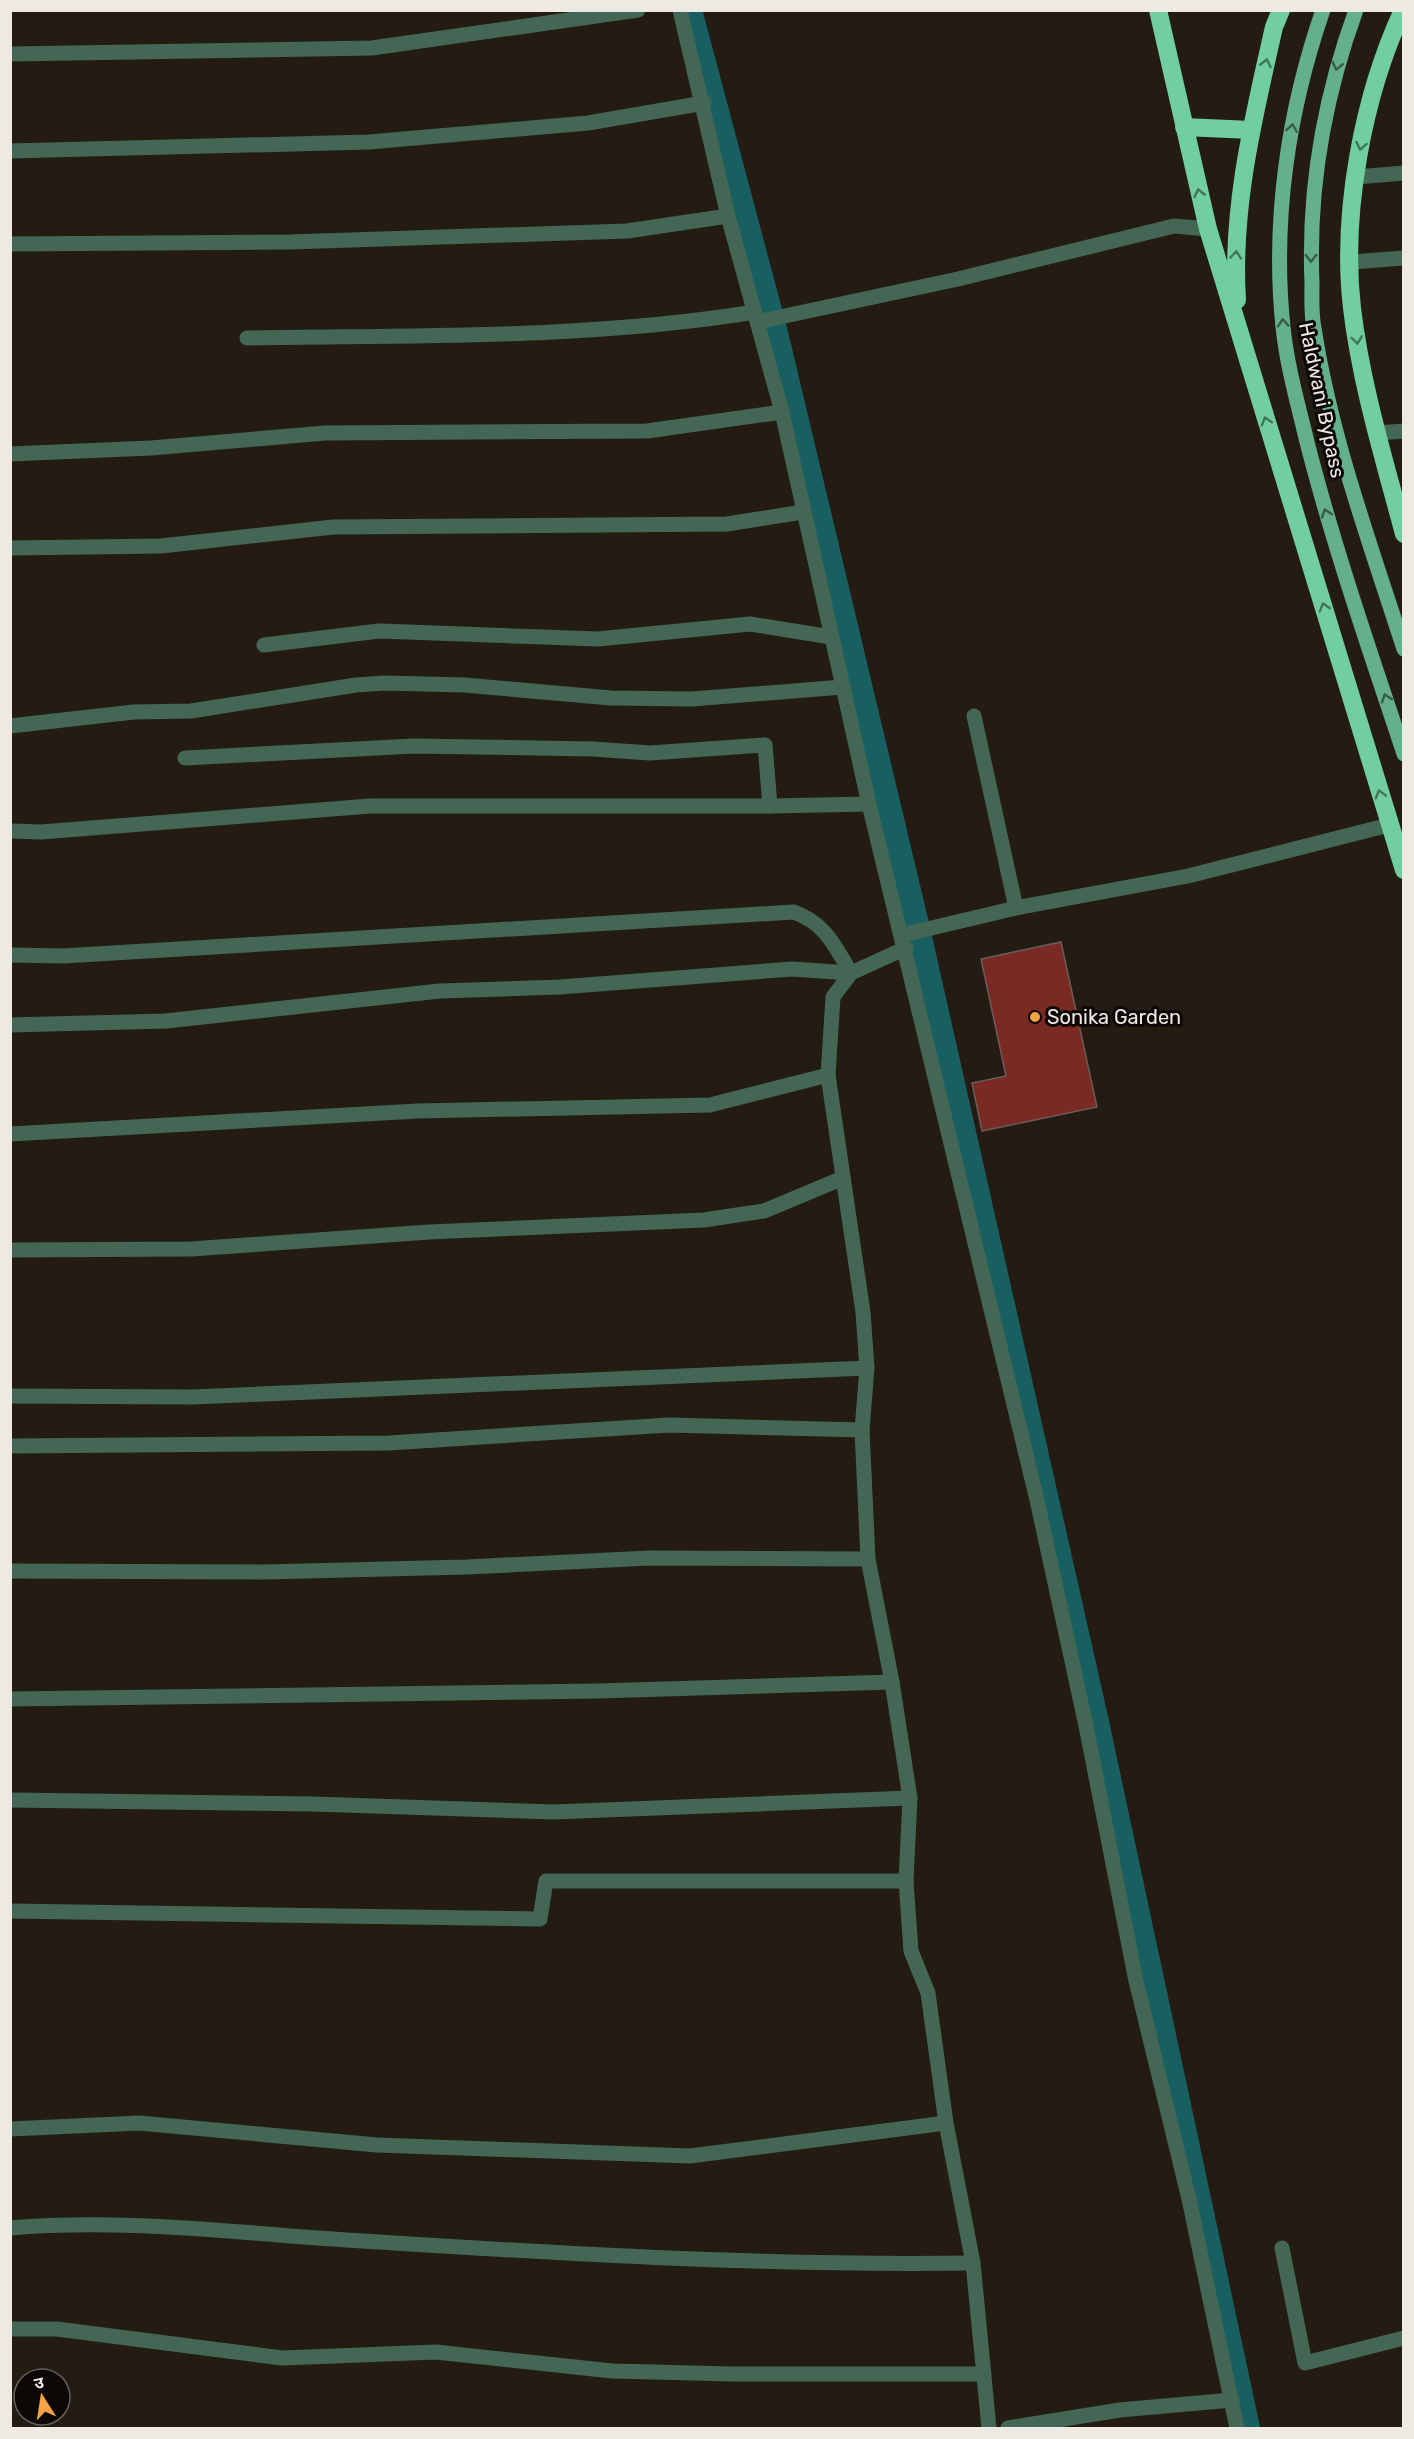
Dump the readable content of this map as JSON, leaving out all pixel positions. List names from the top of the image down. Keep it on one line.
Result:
{"streets":{"main road":["Haldwani Bypass"]},"places":["Sonika Garden"],"north":"top"}
